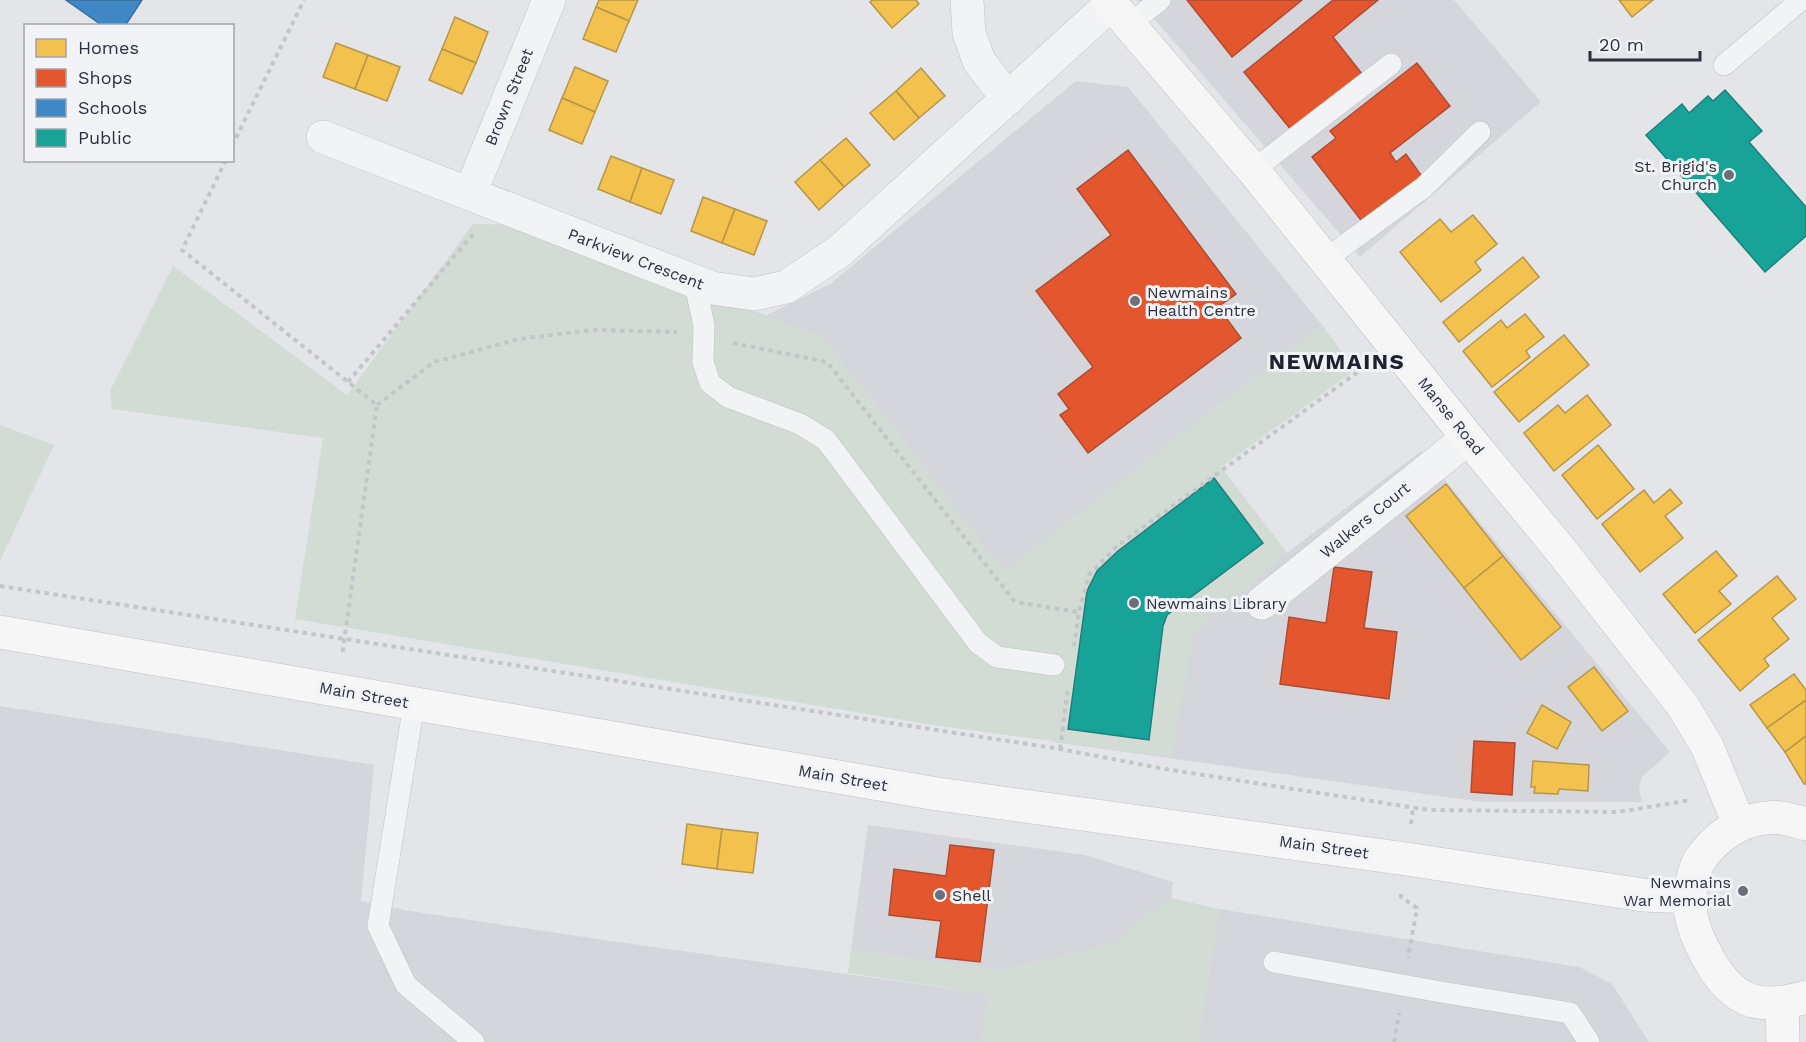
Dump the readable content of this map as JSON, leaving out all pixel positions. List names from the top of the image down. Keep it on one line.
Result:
{"streets":{"main road":["Manse Road","Main Street"],"street":["Brown Street","Parkview Crescent","Walkers Court"]},"crossings":[["Brown Street","Parkview Crescent"],["Parkview Crescent","Manse Road"],["Manse Road","Walkers Court"]],"districts":["NEWMAINS"],"places":["St. Brigid's Church","Newmains Health Centre","Newmains Library","Newmains War Memorial","Shell"],"legend":["Homes","Shops","Schools","Public"],"scale_bar":"20 m"}
